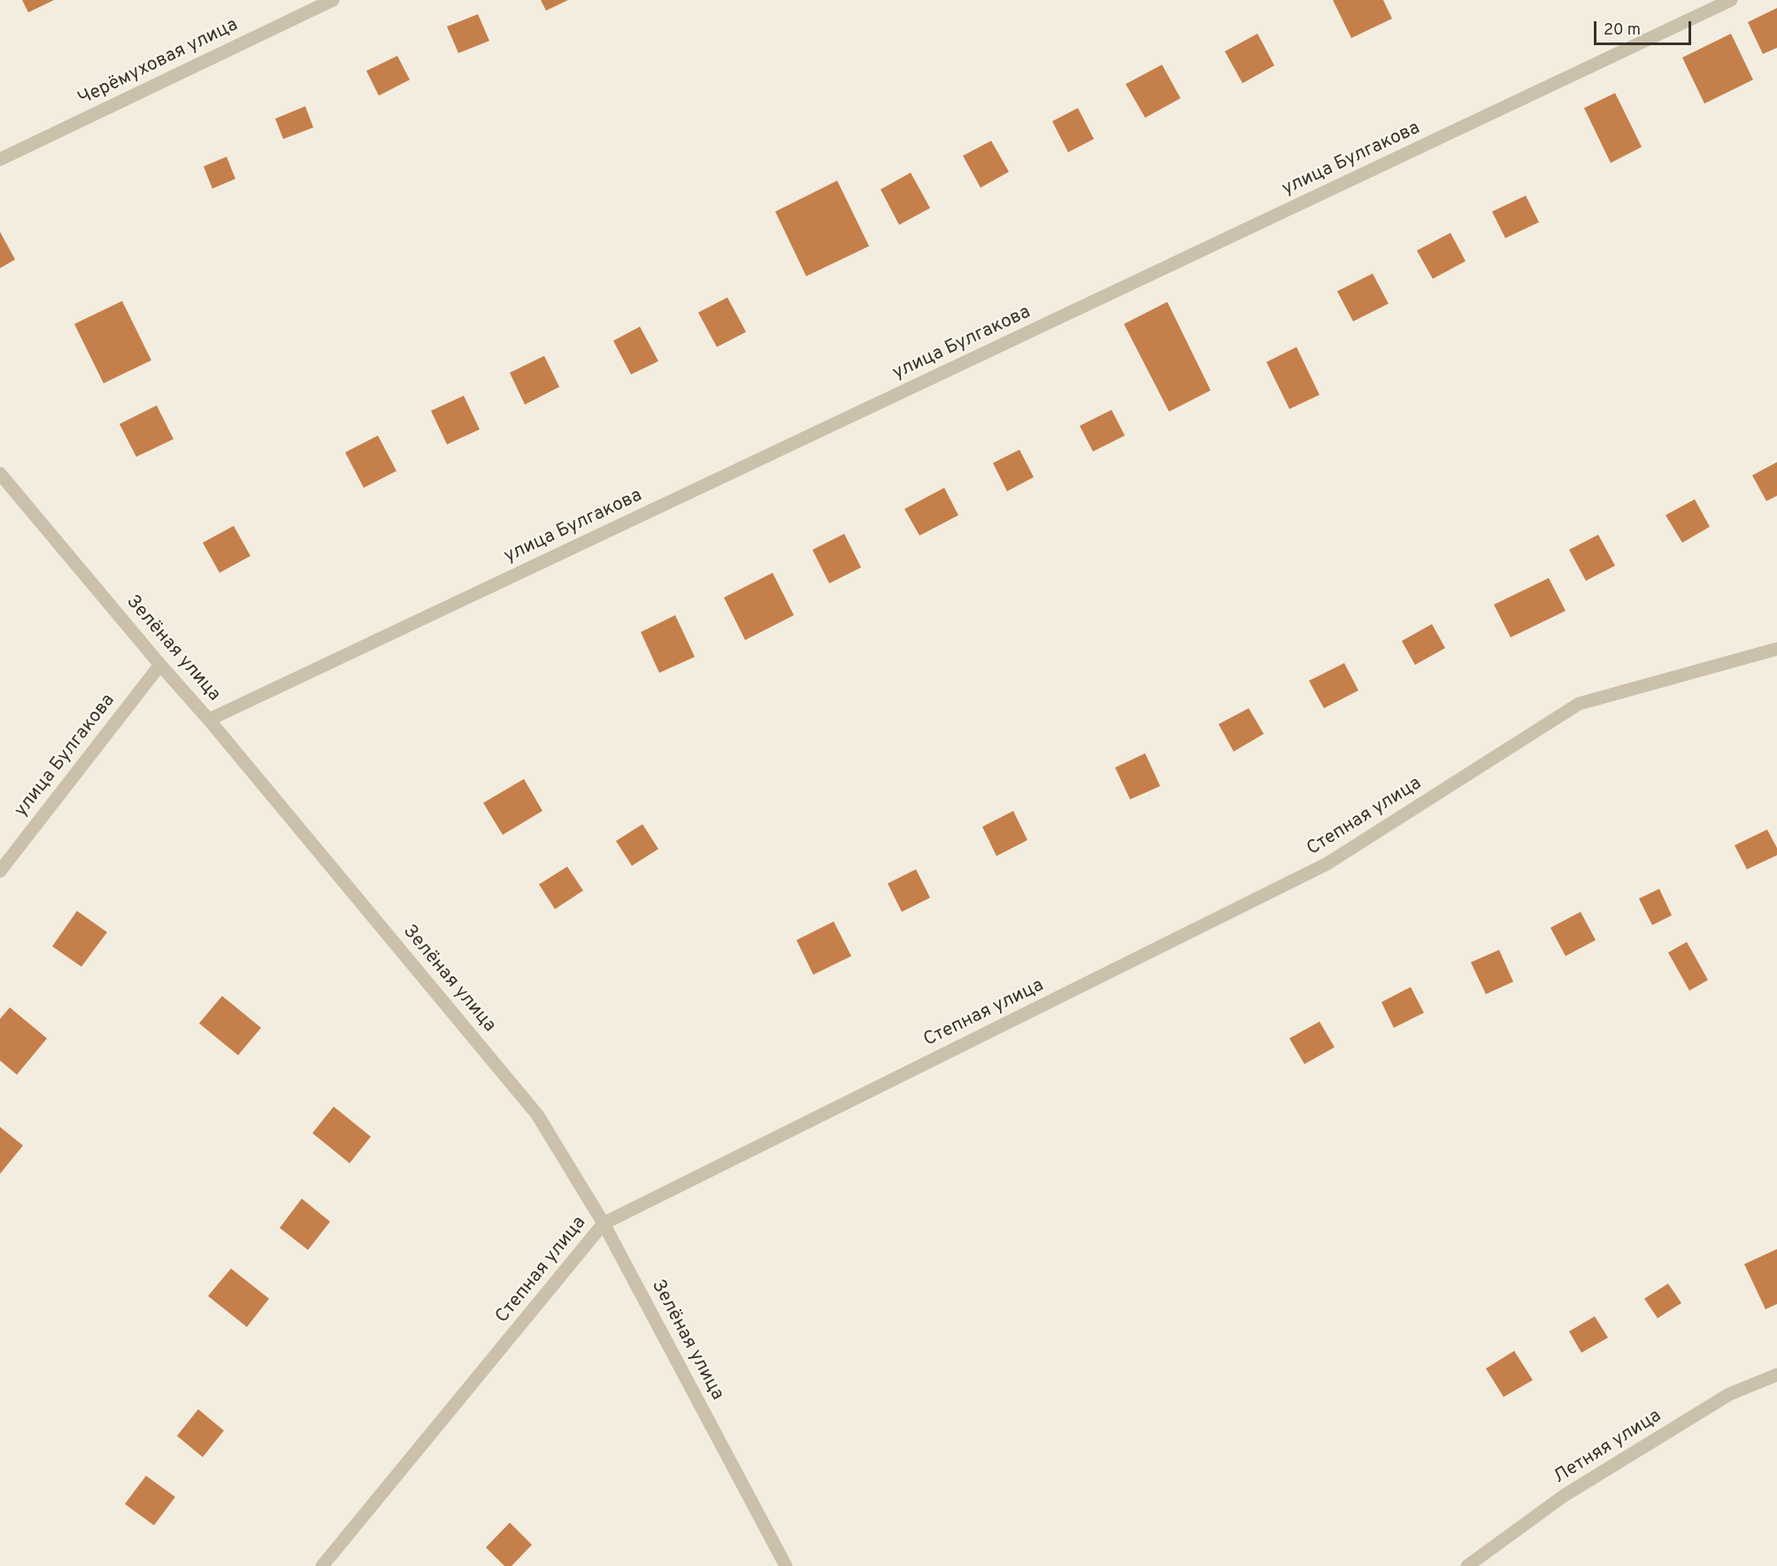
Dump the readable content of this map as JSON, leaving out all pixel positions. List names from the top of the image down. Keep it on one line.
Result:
{"streets":{"street":["Черёмуховая улица","улица Булгакова","Зелёная улица","Степная улица","Летняя улица"]},"crossings":[["улица Булгакова","Зелёная улица"],["Зелёная улица","Степная улица"]],"scale_bar":"20 m"}
